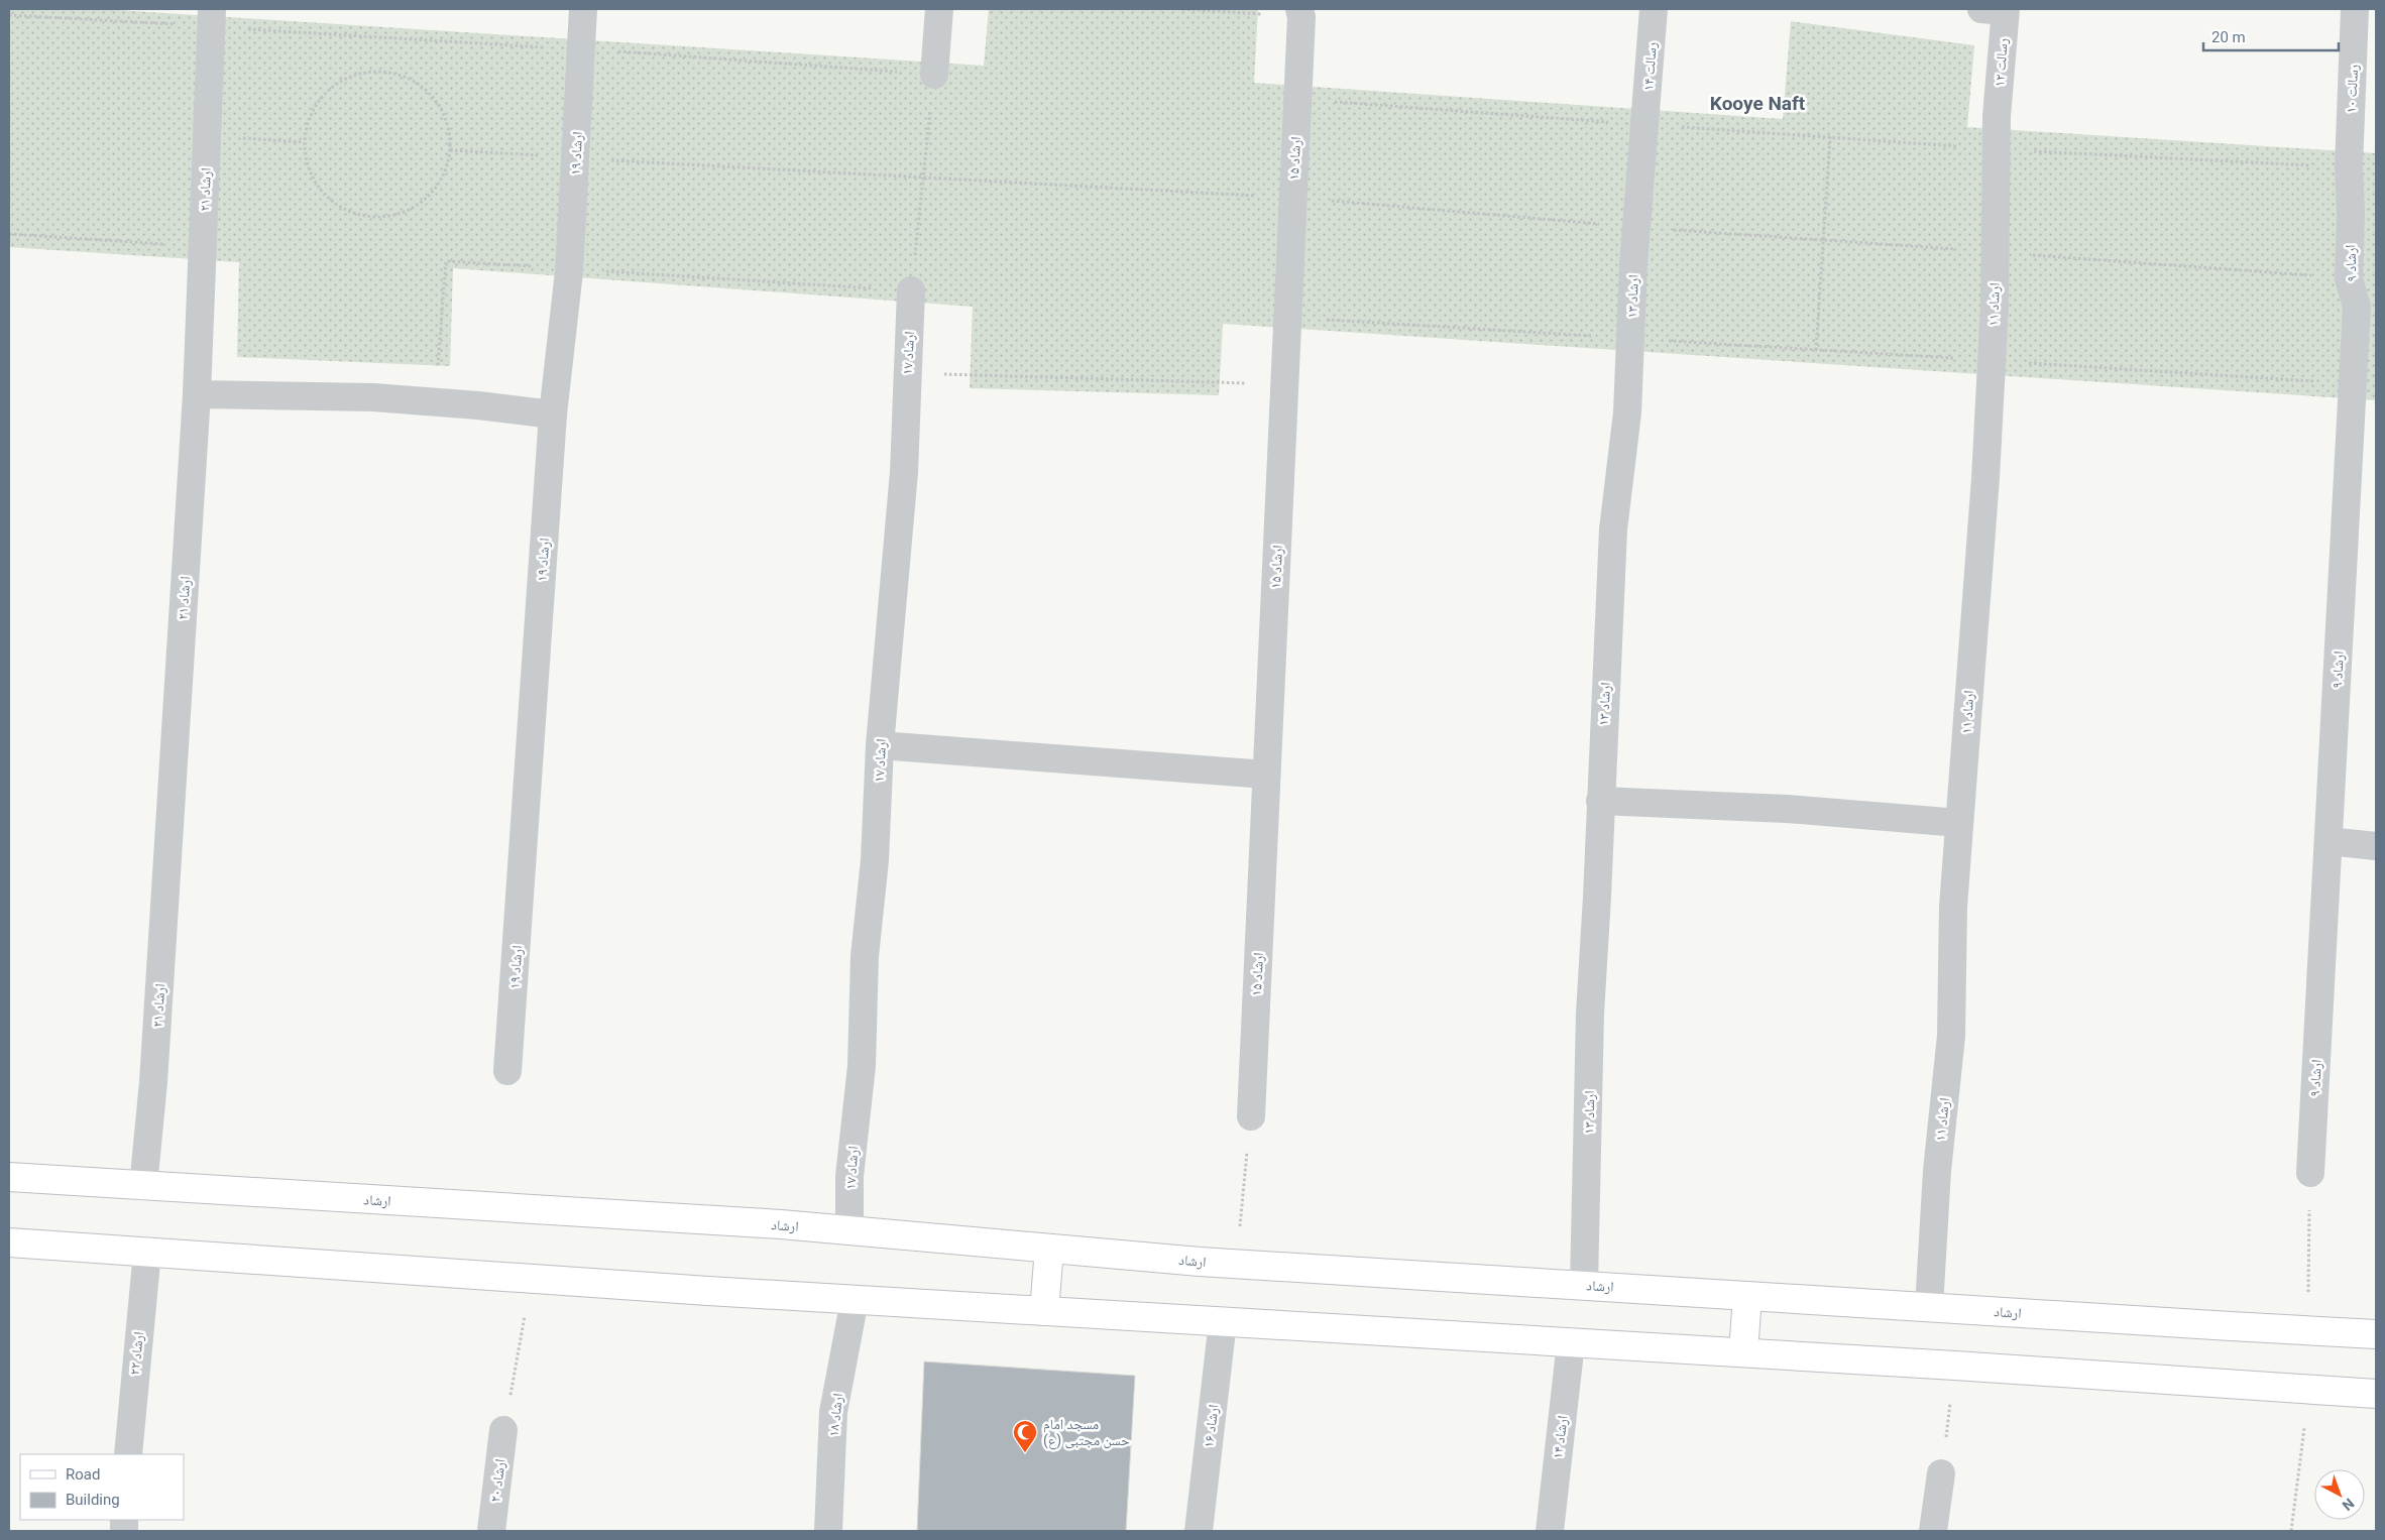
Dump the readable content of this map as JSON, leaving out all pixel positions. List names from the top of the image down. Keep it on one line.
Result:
{"streets":{"street":["رسالت ۱۲","رسالت ۱۴","رسالت ۱۰","ارشاد ۱۹","ارشاد ۱۵","ارشاد ۲۱","ارشاد ۹","ارشاد ۱۳","ارشاد ۱۱","ارشاد ۱۷","ارشاد","ارشاد ۲۲","ارشاد ۱۸","ارشاد ۱۶","ارشاد ۱۴","ارشاد ۲۰"]},"crossings":[["رسالت ۱۲","ارشاد ۱۱"],["رسالت ۱۴","ارشاد ۱۳"],["رسالت ۱۰","ارشاد ۹"],["ارشاد ۲۱","ارشاد"],["ارشاد ۱۳","ارشاد"],["ارشاد ۱۱","ارشاد"],["ارشاد ۱۷","ارشاد"]],"districts":["Kooye Naft"],"places":{"mosque":["مسجد امام حسن مجتبی (ع)"]},"legend":["Road","Building"],"scale_bar":"20 m","north":"bottom right"}
